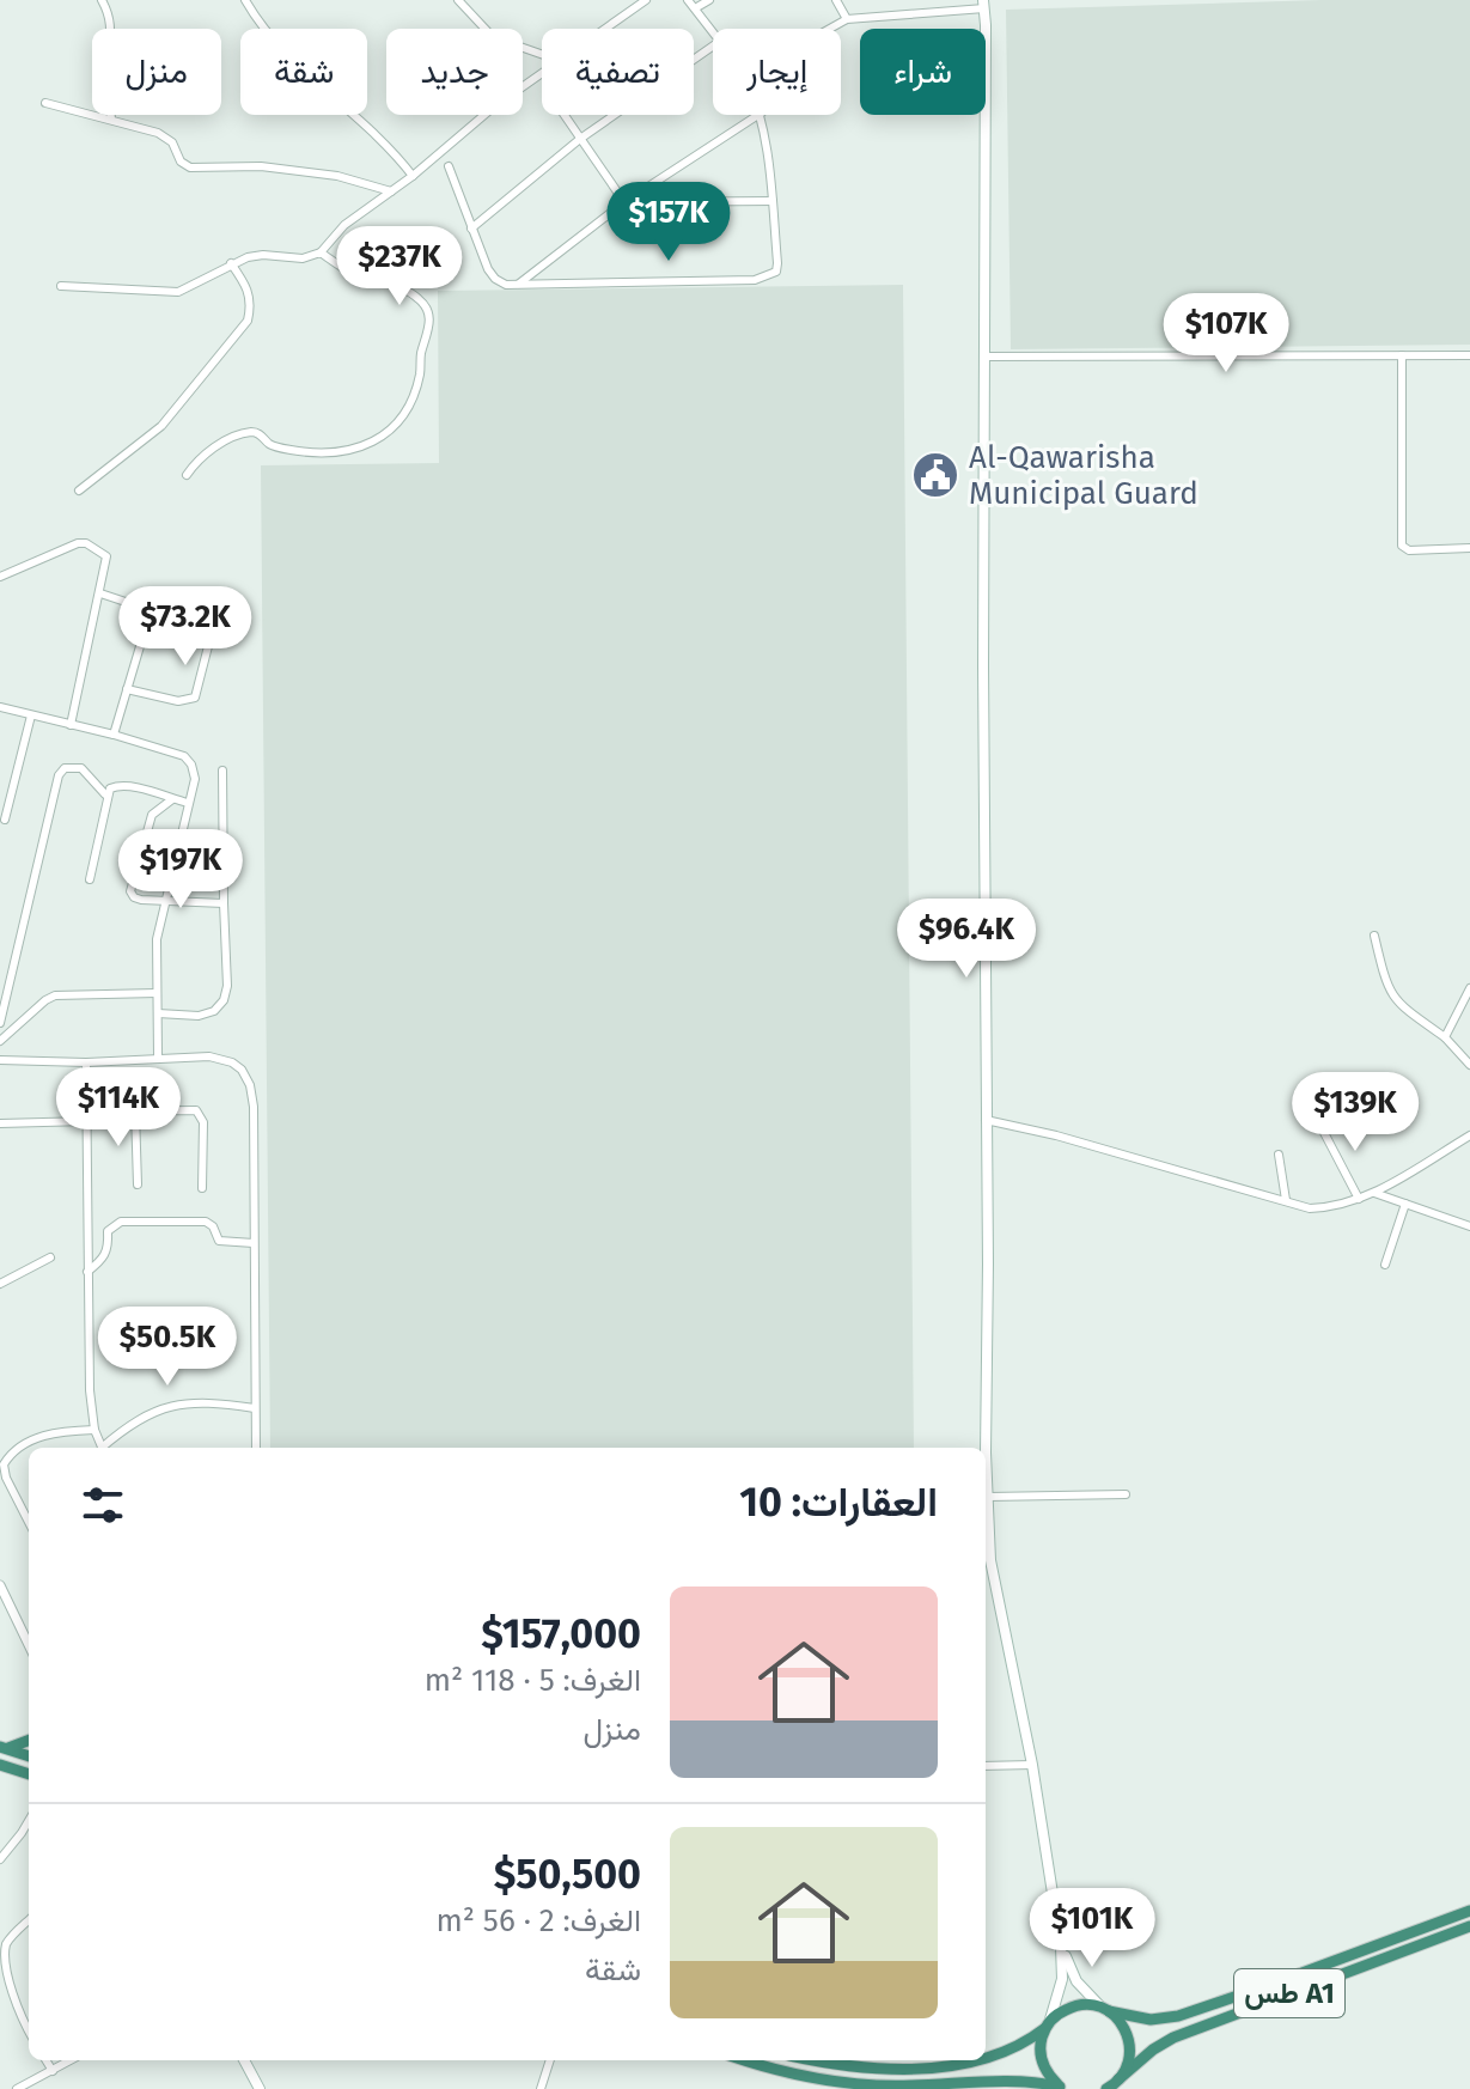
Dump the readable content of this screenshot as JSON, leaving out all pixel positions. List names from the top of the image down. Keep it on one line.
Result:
{"streets":{"highway":["طس A1"]},"places":{"public building":["Al-Qawarisha Municipal Guard"]},"page":{"chip":["شراء","إيجار","تصفية","جديد","شقة","منزل"],"price":["$157K","$237K","$107K","$73.2K","$197K","$96.4K","$114K","$139K","$50.5K","$101K"],"heading":"العقارات: 10","list":[{"name":"$157,000","note":"الغرف: 5 · 118 m² · منزل"},{"name":"$50,500","note":"الغرف: 2 · 56 m² · شقة"}]}}
